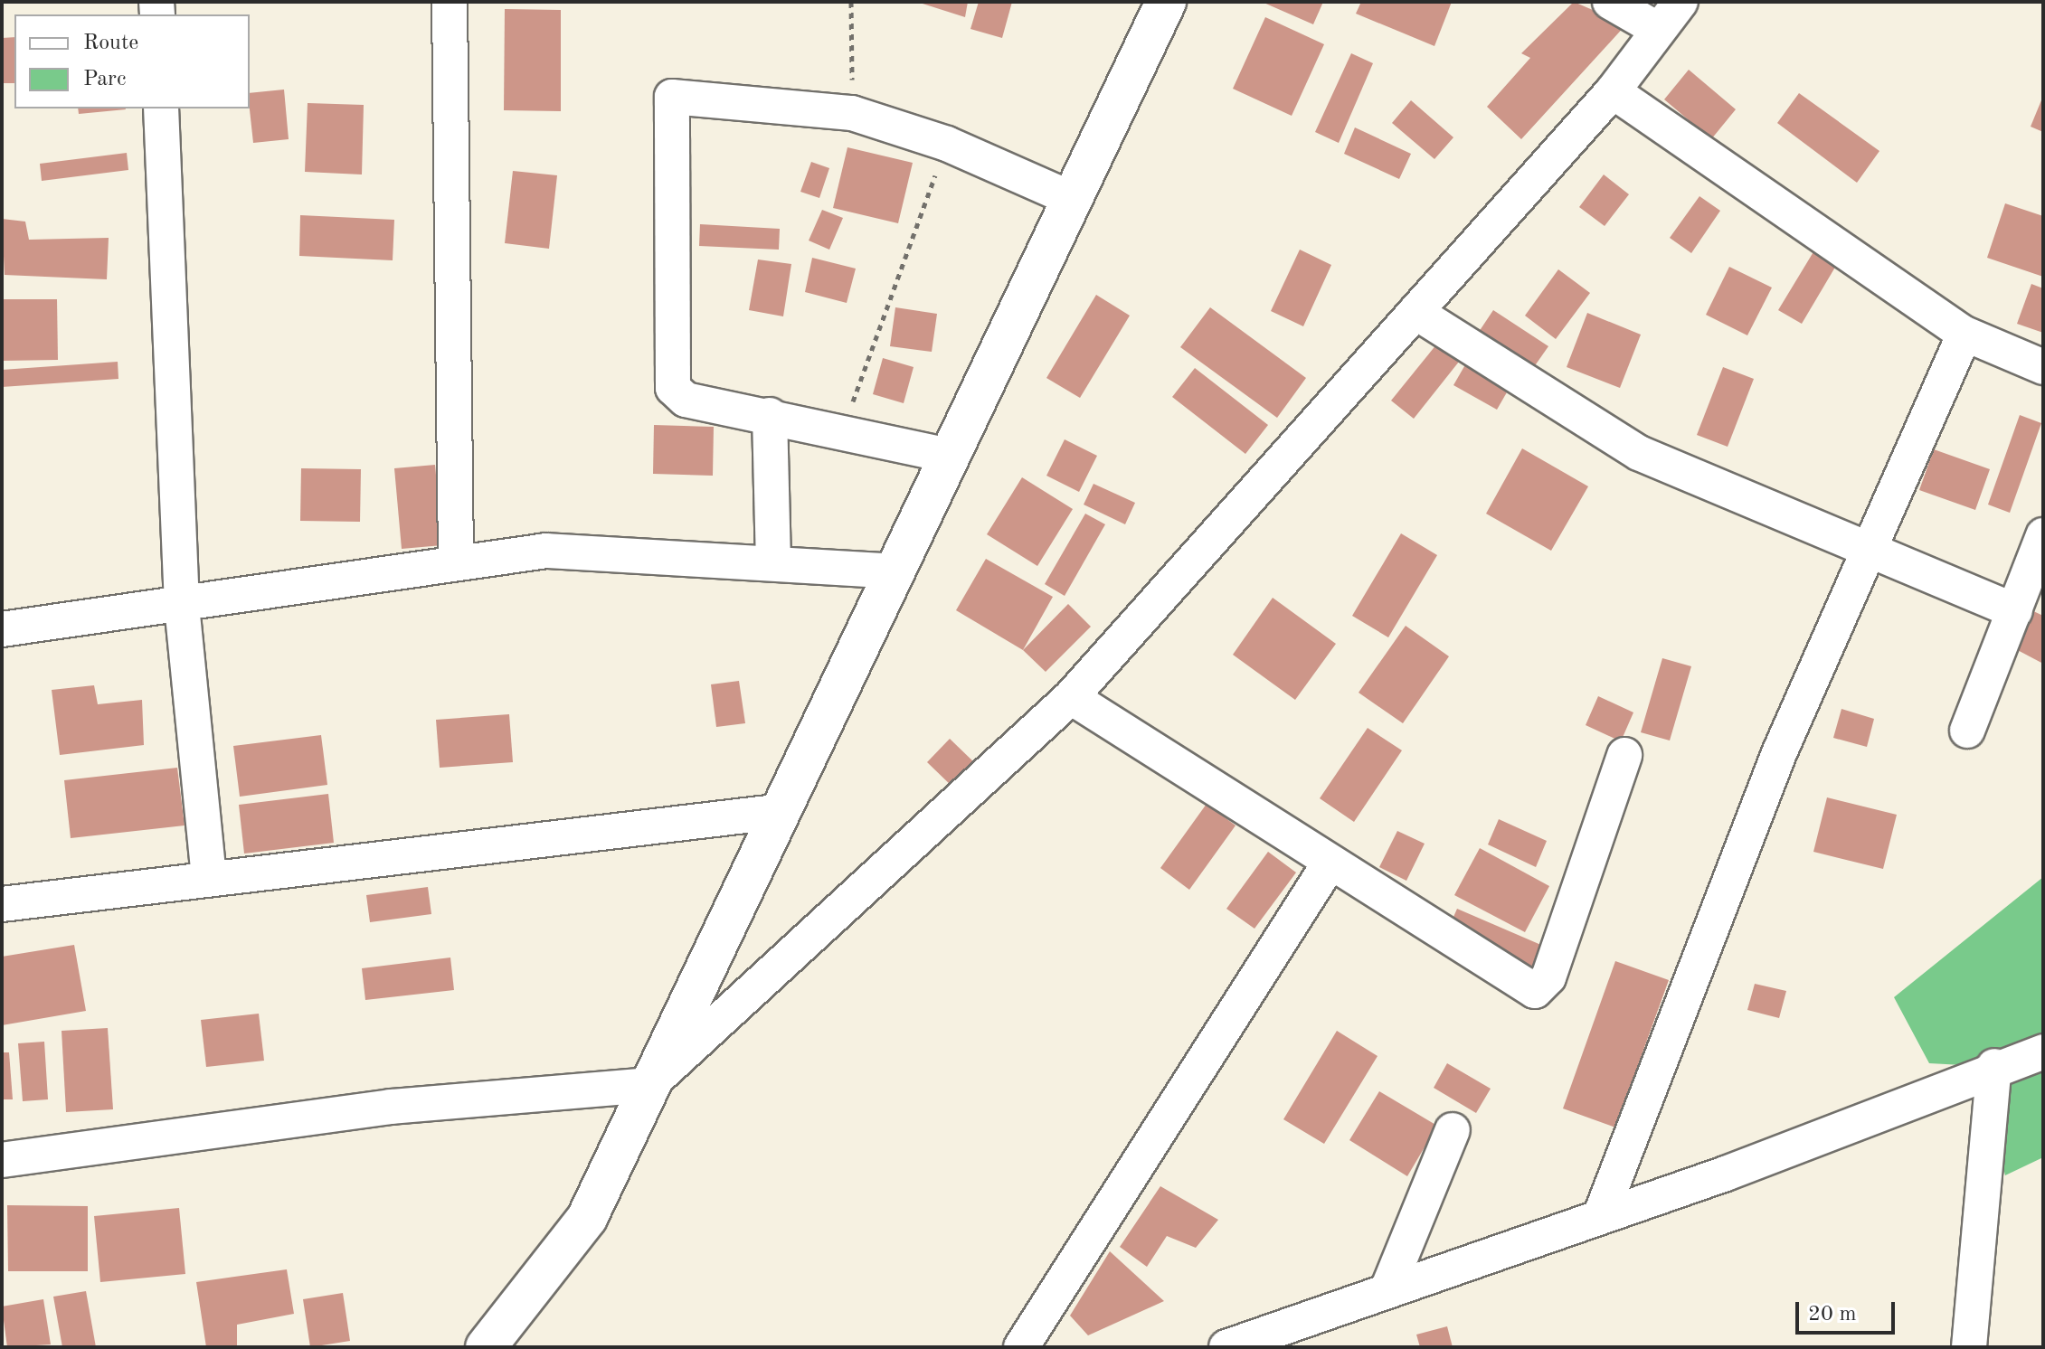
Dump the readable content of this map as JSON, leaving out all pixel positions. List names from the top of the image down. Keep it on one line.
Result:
{"legend":["Route","Parc"],"scale_bar":"20 m"}
